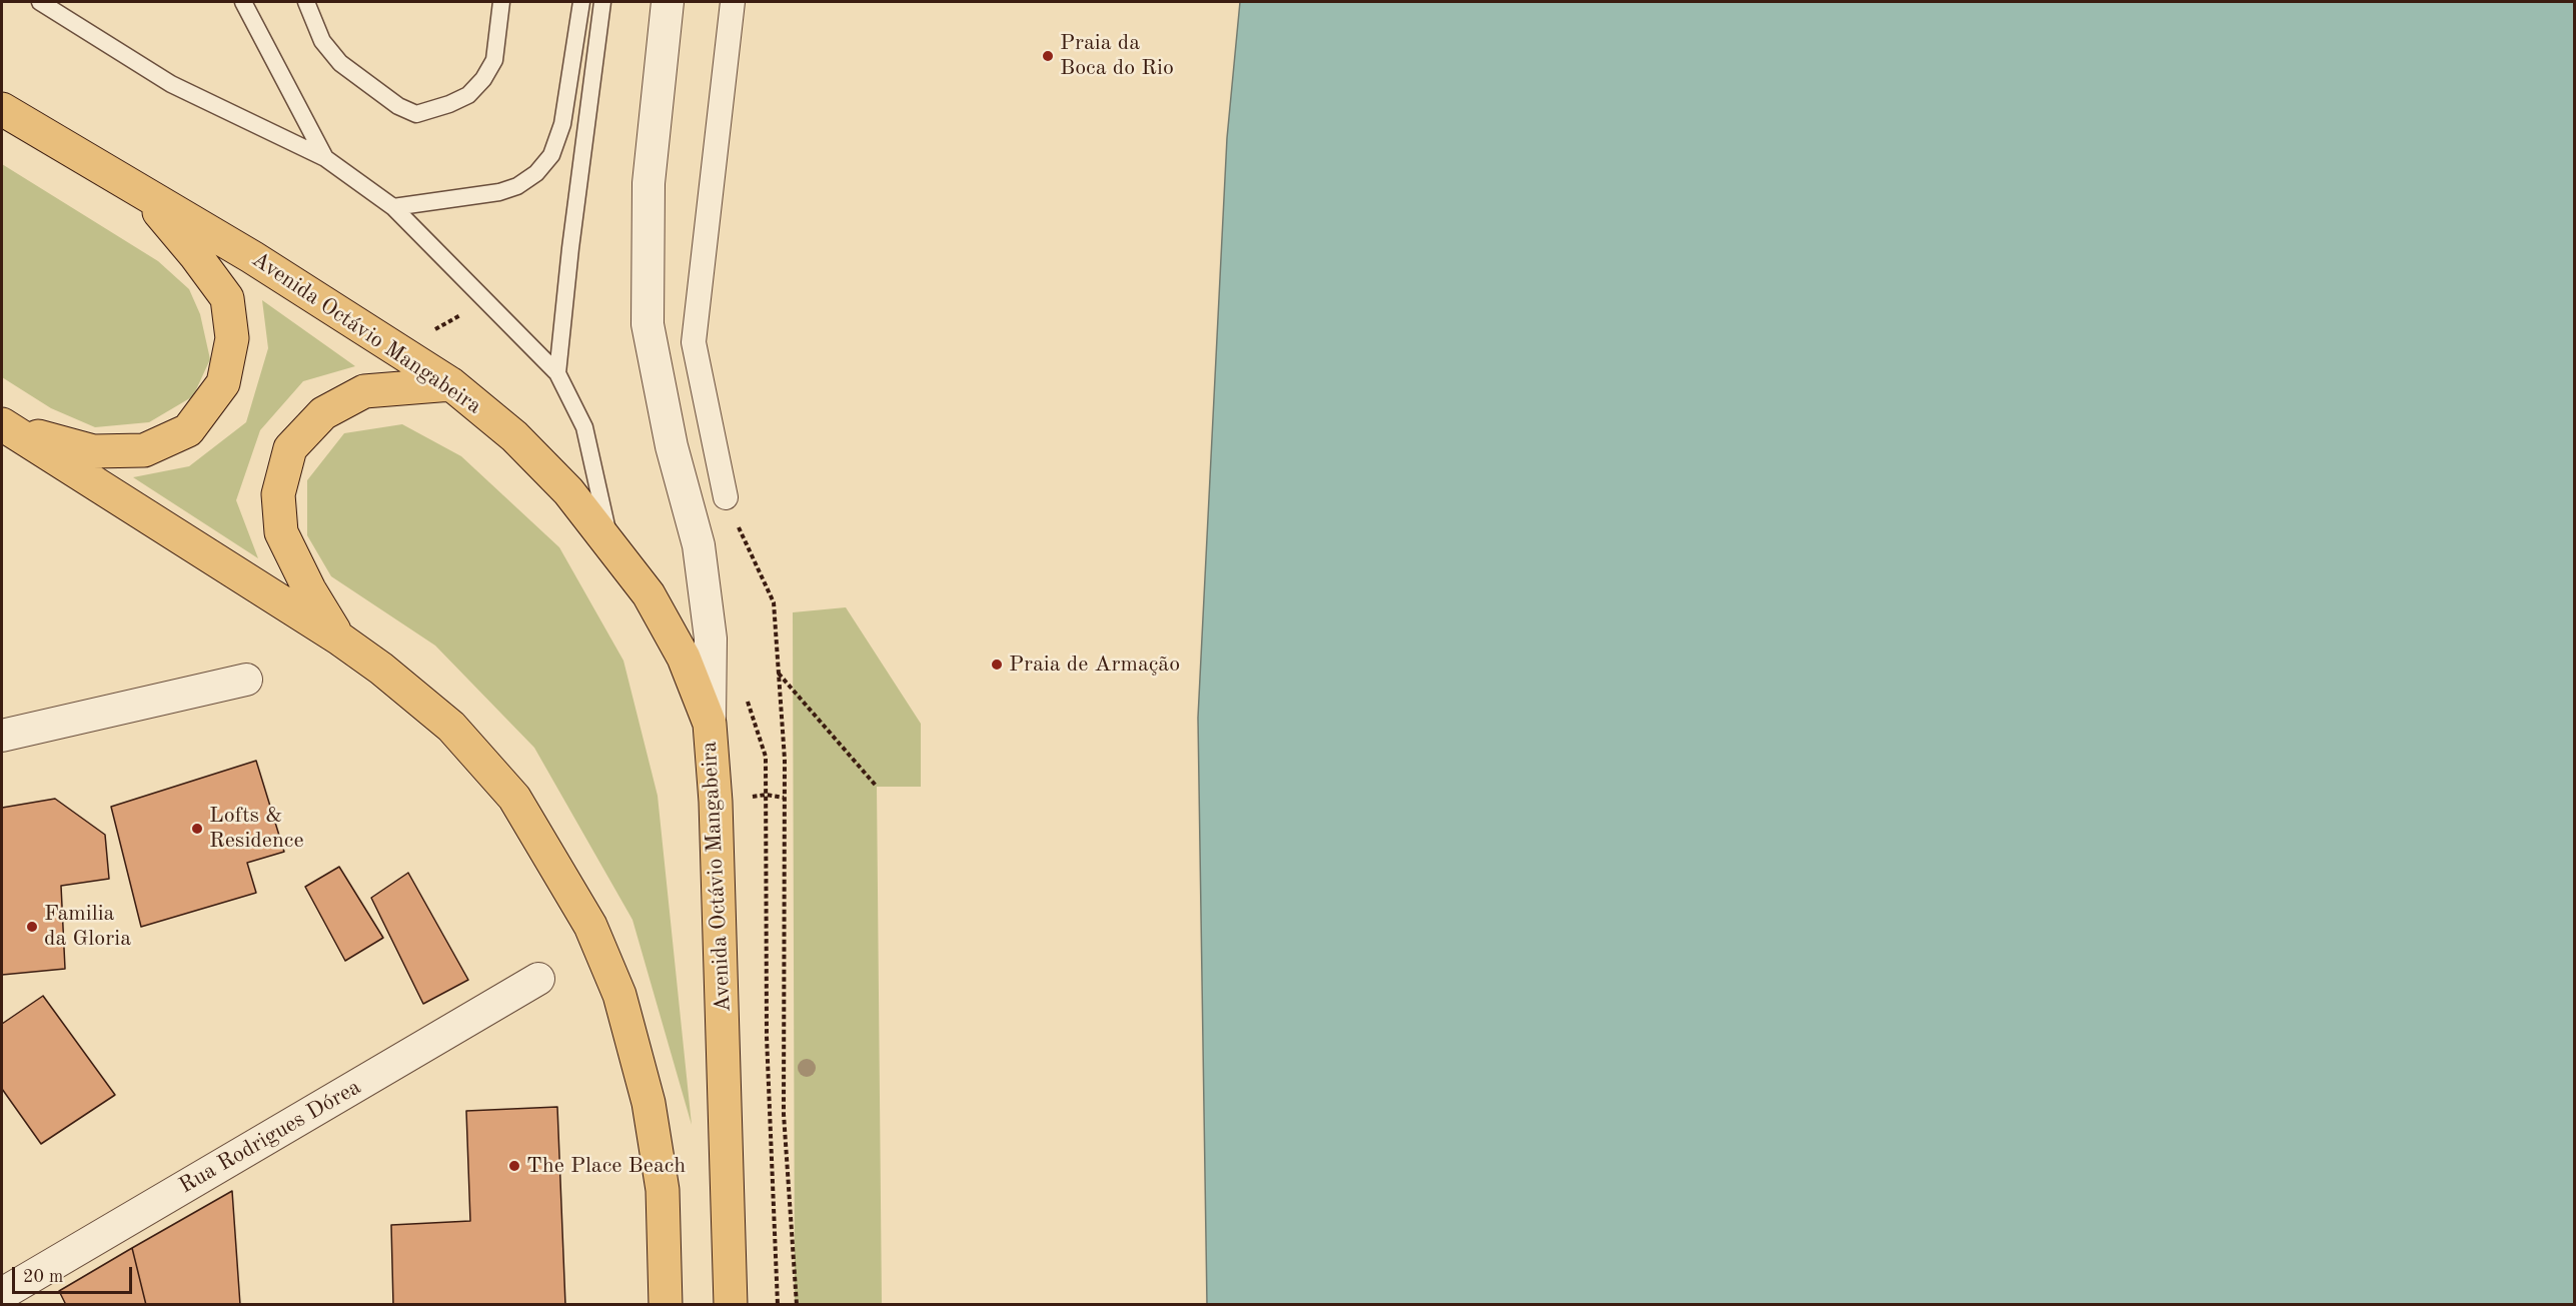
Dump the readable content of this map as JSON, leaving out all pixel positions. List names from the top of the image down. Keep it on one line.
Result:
{"streets":{"main road":["Avenida Octávio Mangabeira"],"street":["Rua Rodrigues Dórea"]},"places":["Praia da Boca do Rio","Praia de Armação","Lofts & Residence","Familia da Gloria","The Place Beach"],"scale_bar":"20 m"}
